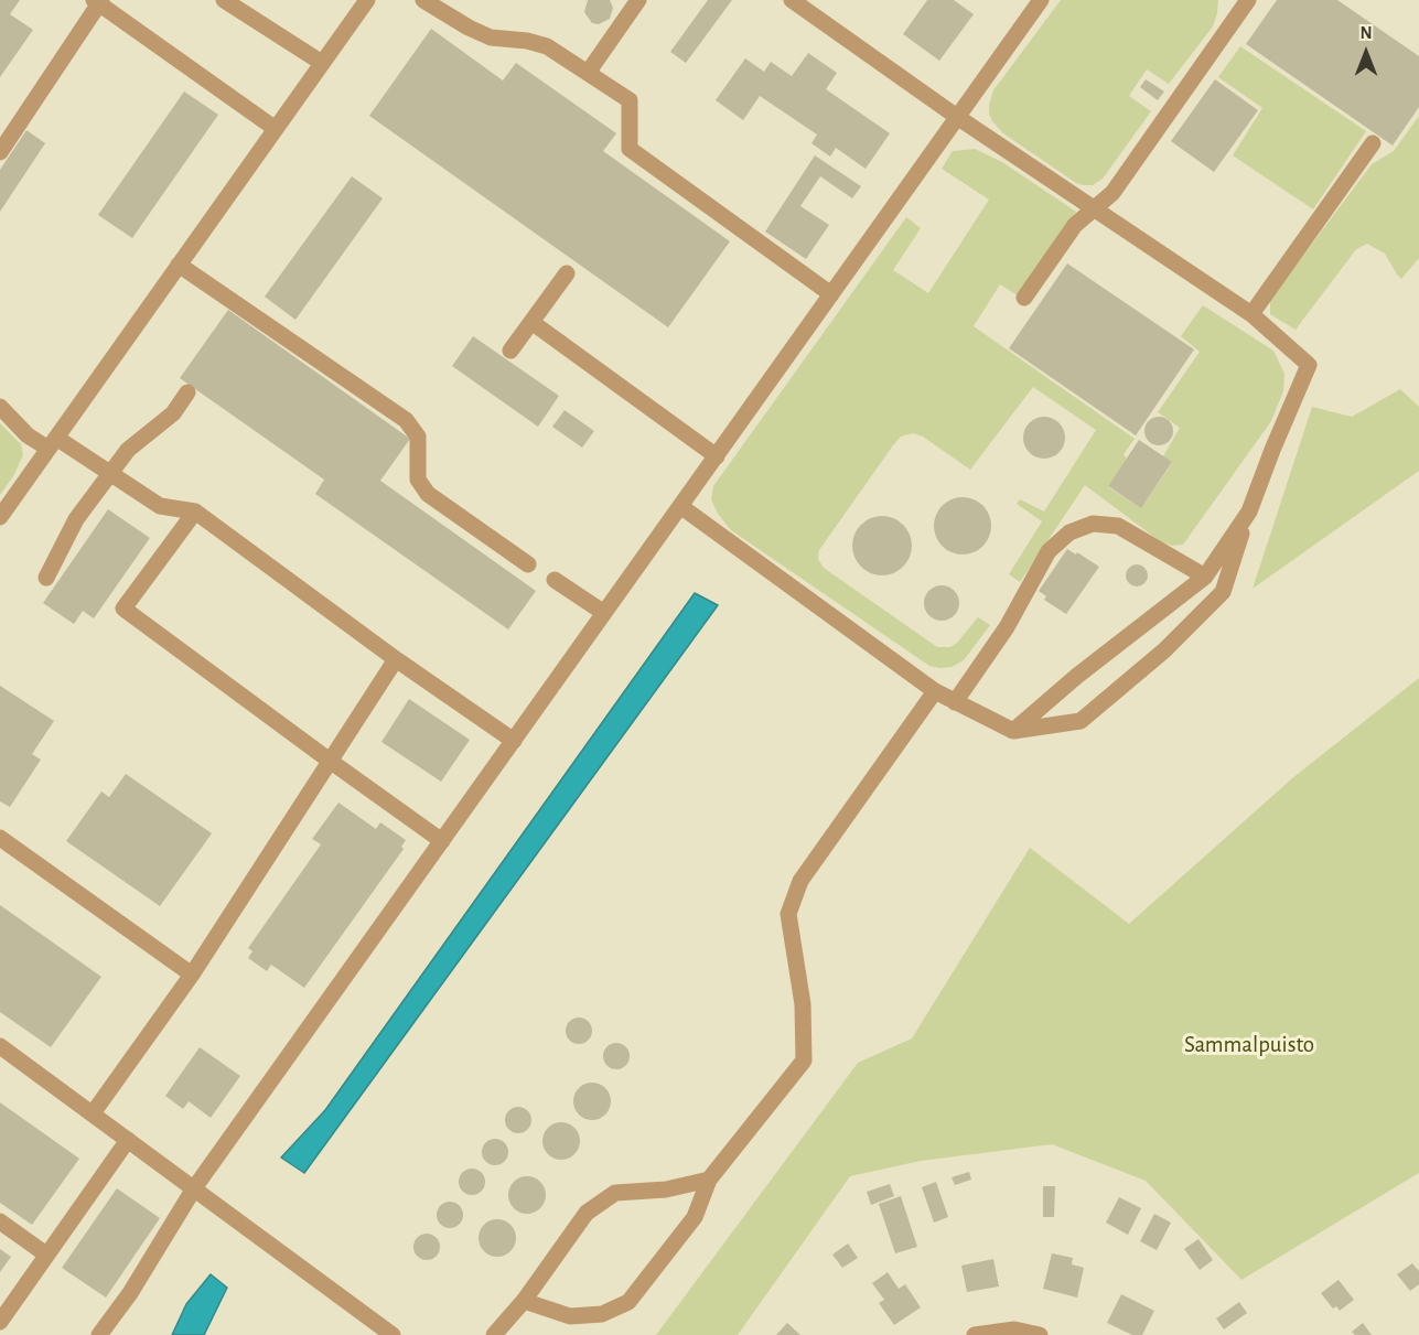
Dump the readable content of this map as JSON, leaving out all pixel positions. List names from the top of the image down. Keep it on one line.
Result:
{"parks":["Sammalpuisto"],"north":"top"}
